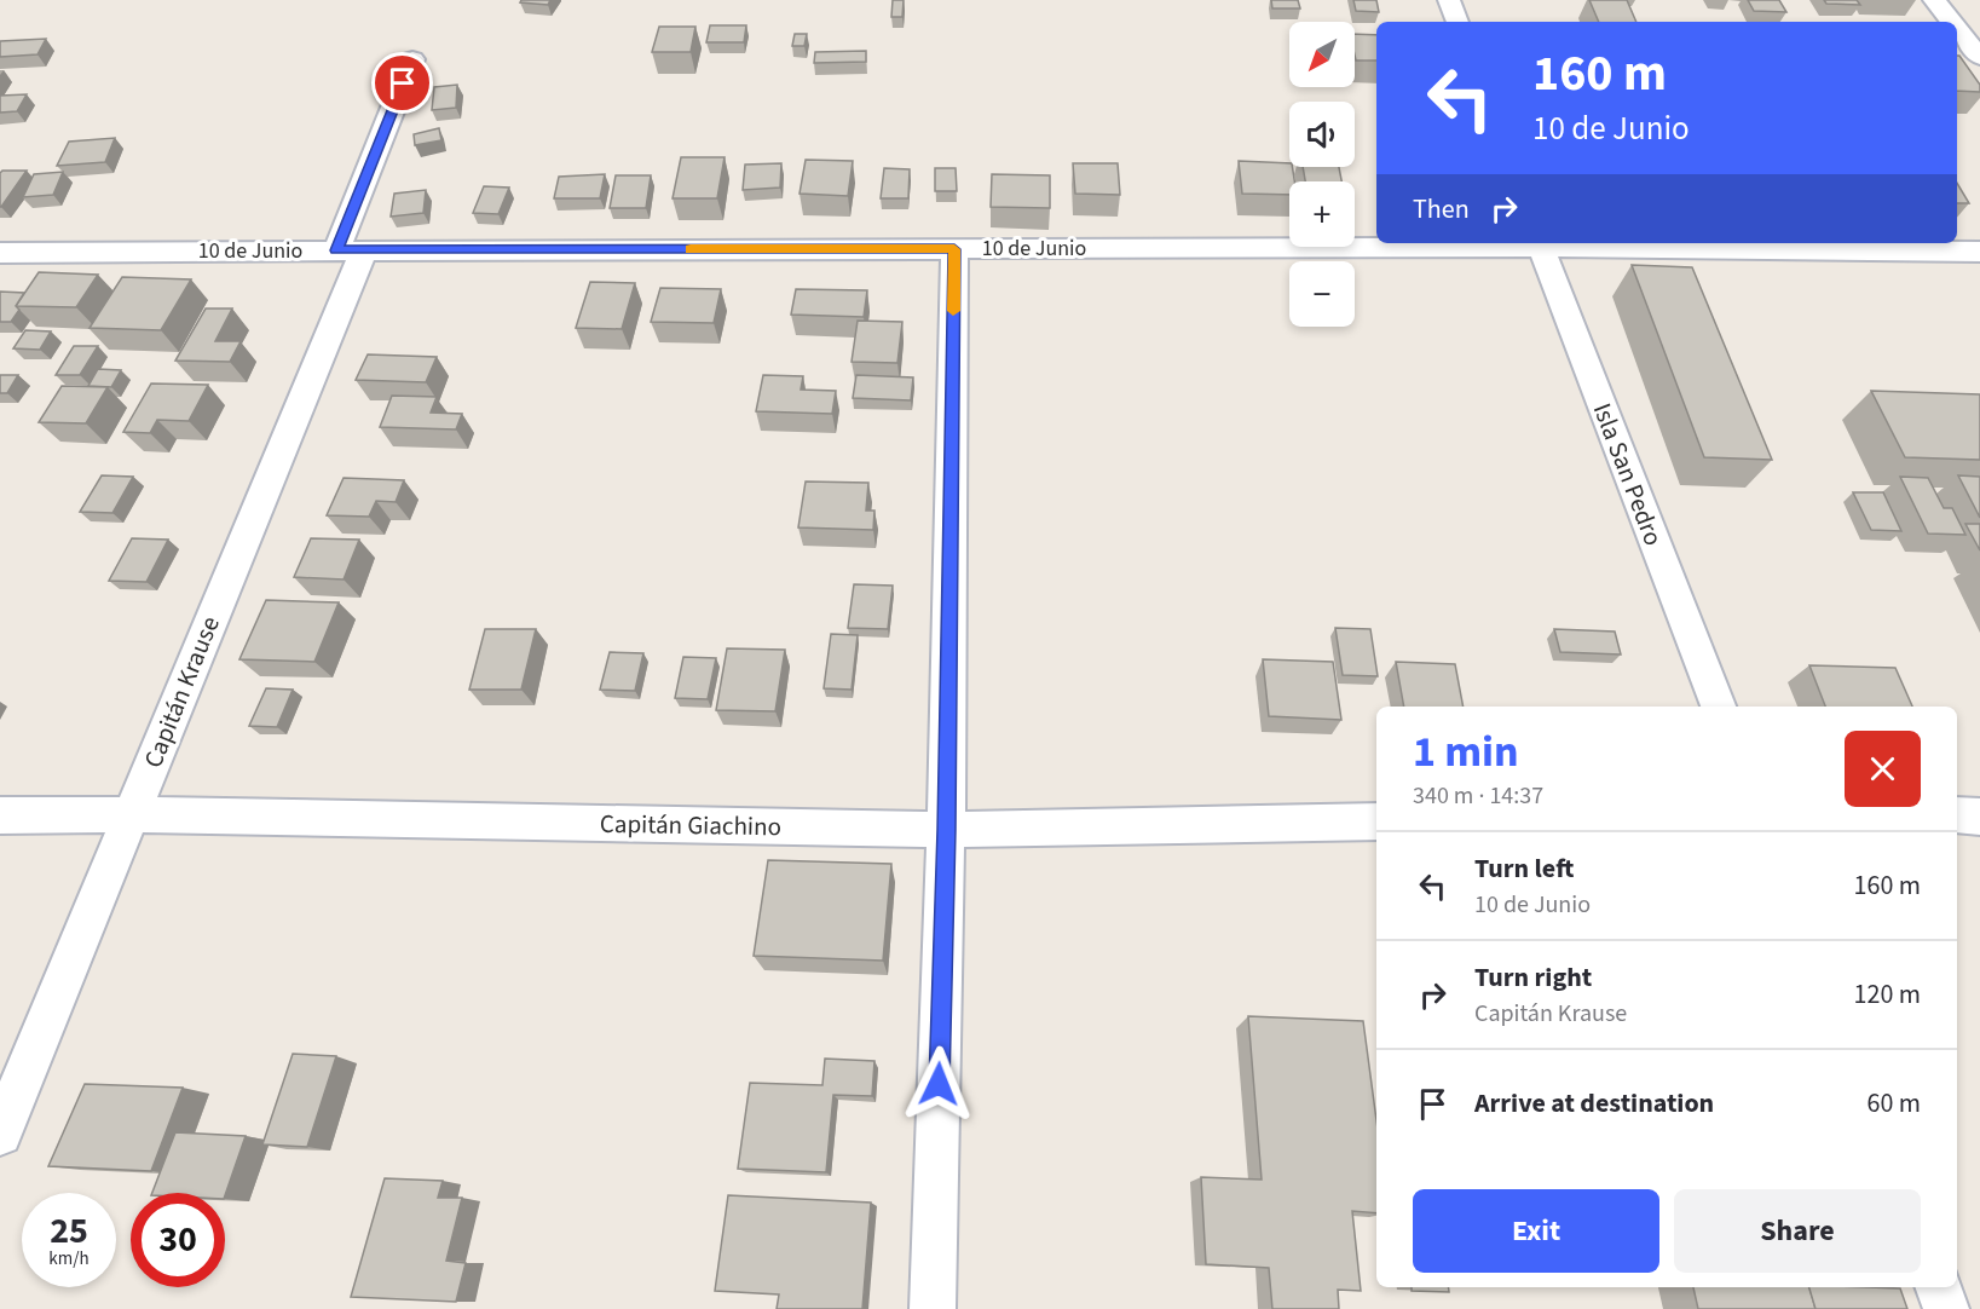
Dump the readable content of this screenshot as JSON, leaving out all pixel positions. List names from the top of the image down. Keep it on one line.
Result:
{"streets":{"street":["10 de Junio","Isla San Pedro","Capitán Krause","Capitán Giachino"]},"crossings":[["10 de Junio","Isla San Pedro"],["10 de Junio","Capitán Krause"],["Capitán Krause","Capitán Giachino"]],"north":"bottom left","page":{"map_buttons":["+","−"],"turn":["160 m","10 de Junio"],"then":"Then","heading":["1 min","340 m · 14:37"],"list":[{"name":"Turn left","note":"10 de Junio","value":"160 m"},{"name":"Turn right","note":"Capitán Krause","value":"120 m"},{"name":"Arrive at destination","value":"60 m"}],"buttons":["Exit","Share"],"speed":"25 km/h","limit":"30"}}
